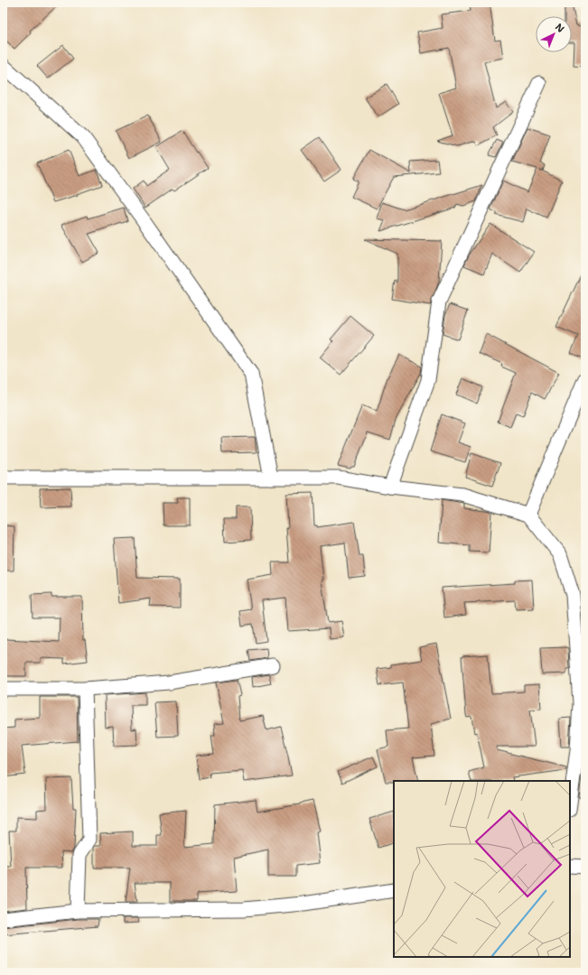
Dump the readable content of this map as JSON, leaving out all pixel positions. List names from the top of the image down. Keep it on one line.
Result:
{"north":"top right"}
